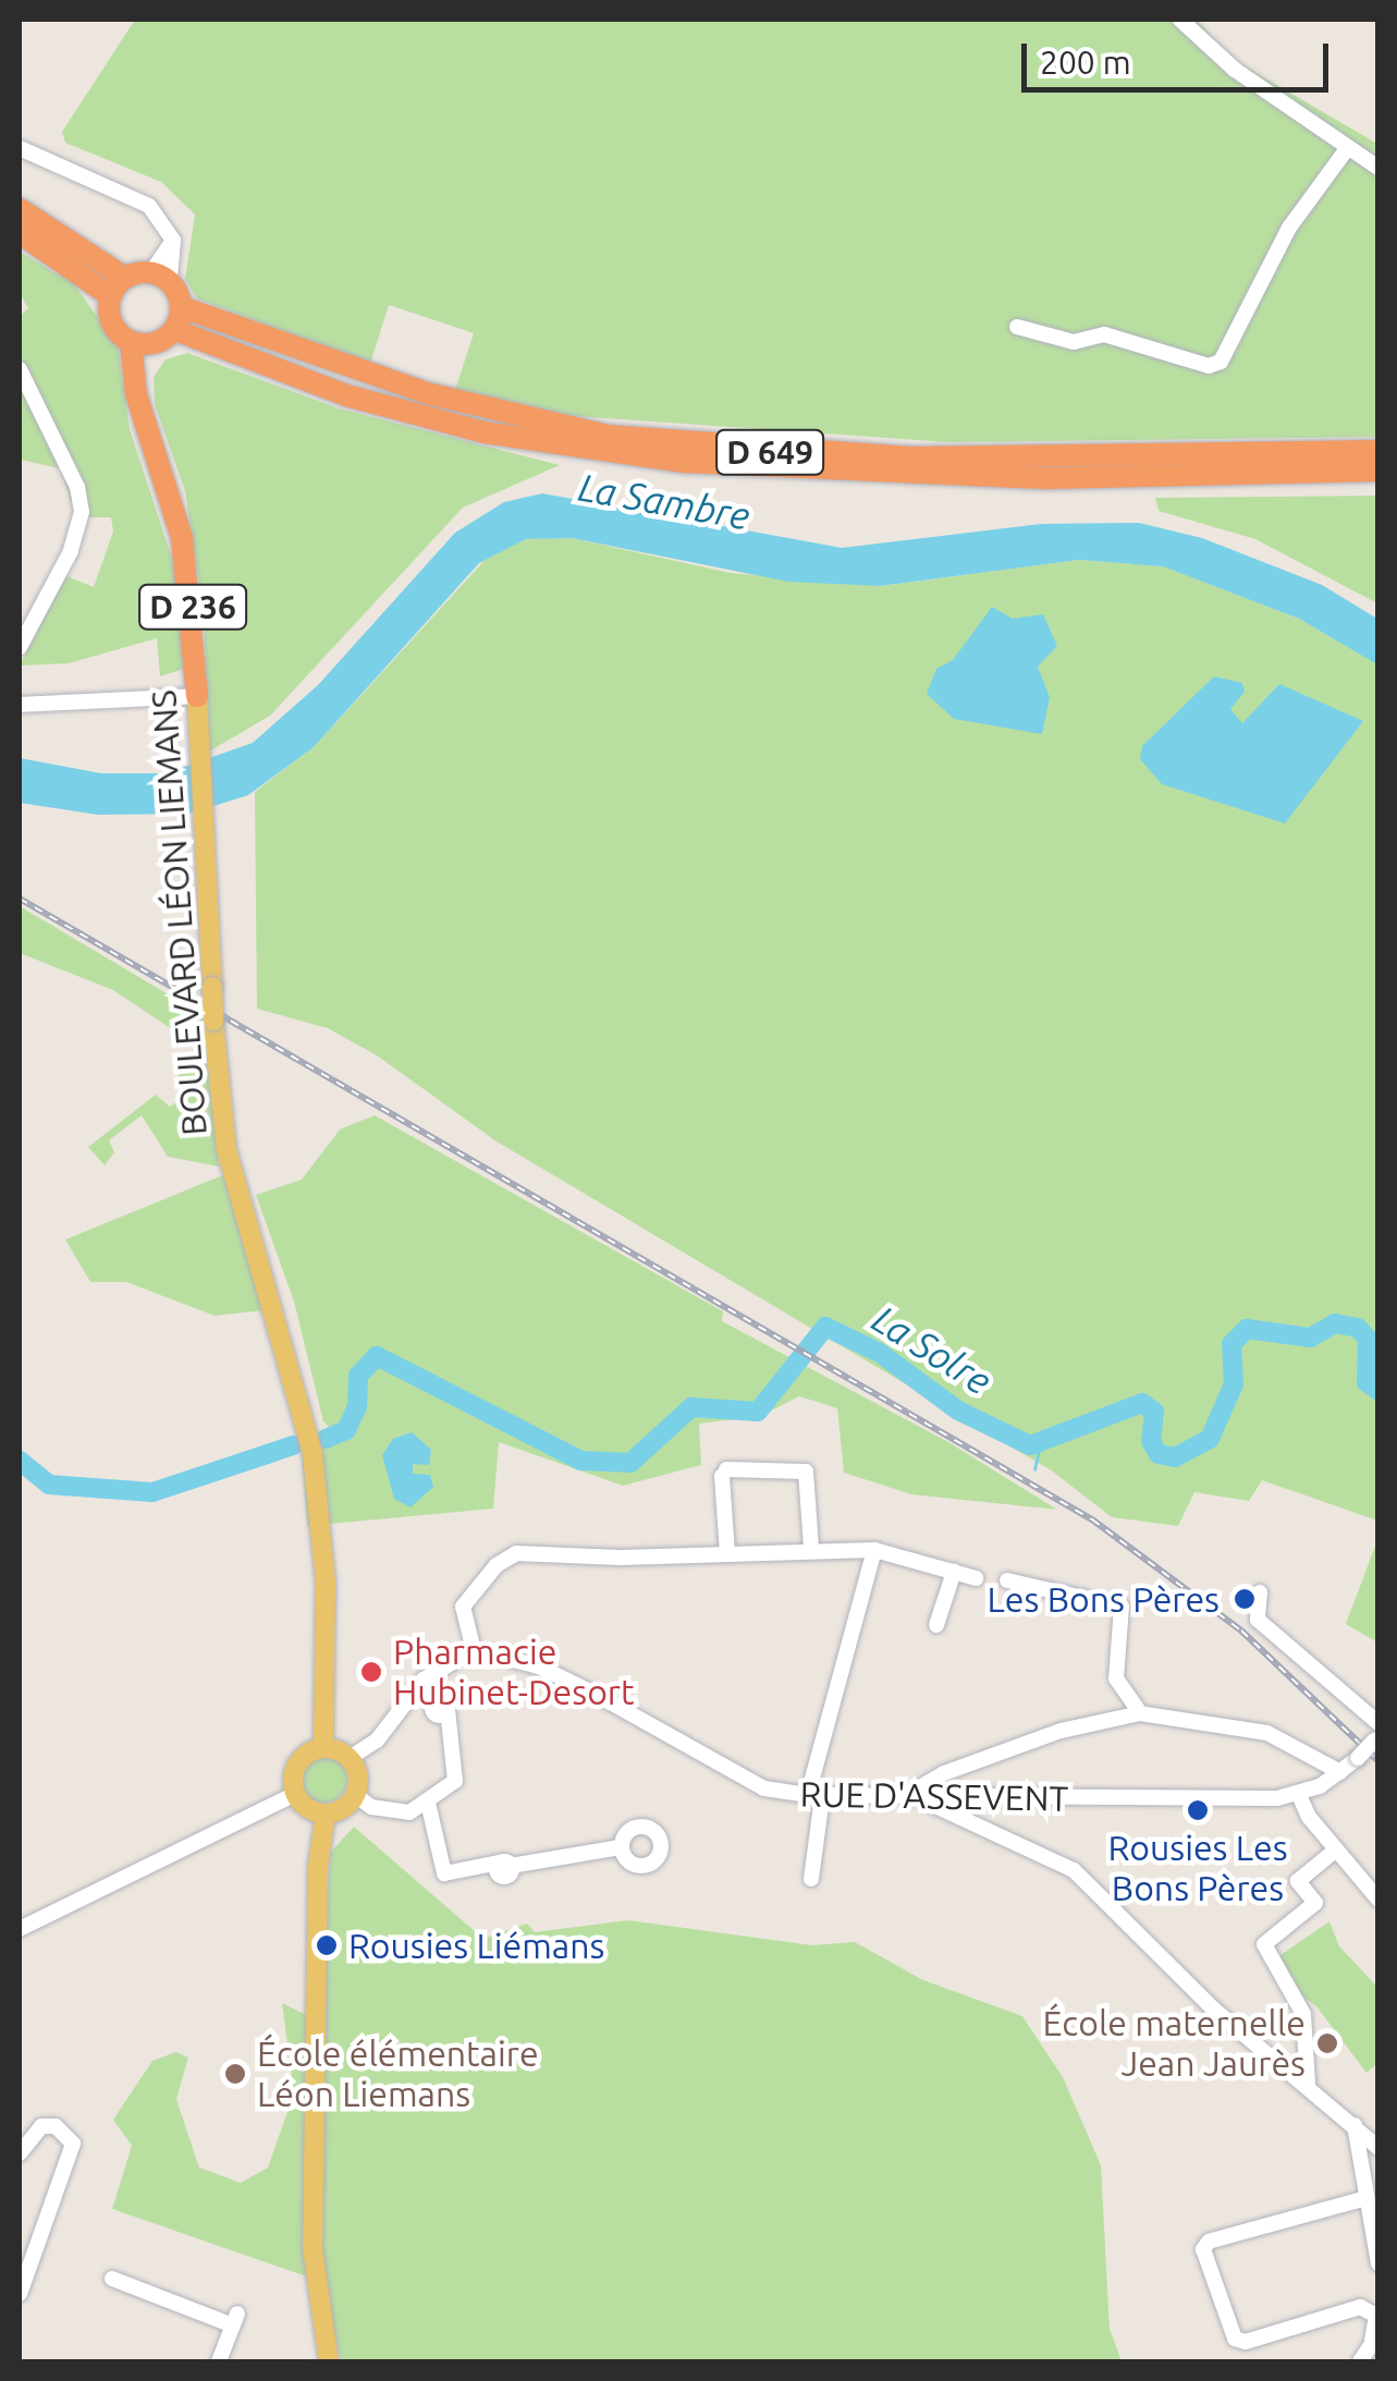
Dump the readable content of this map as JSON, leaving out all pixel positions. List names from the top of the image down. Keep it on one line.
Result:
{"streets":{"highway":["D 649","D 236","BOULEVARD LÉON LIEMANS"],"street":["RUE D'ASSEVENT"]},"crossings":[["D 649","BOULEVARD LÉON LIEMANS"]],"water":["La Sambre","La Solre"],"places":["Les Bons Pères","Pharmacie Hubinet-Desort","Rousies Les Bons Pères","Rousies Liémans","École maternelle Jean Jaurès","École élémentaire Léon Liemans"],"scale_bar":"200 m"}
